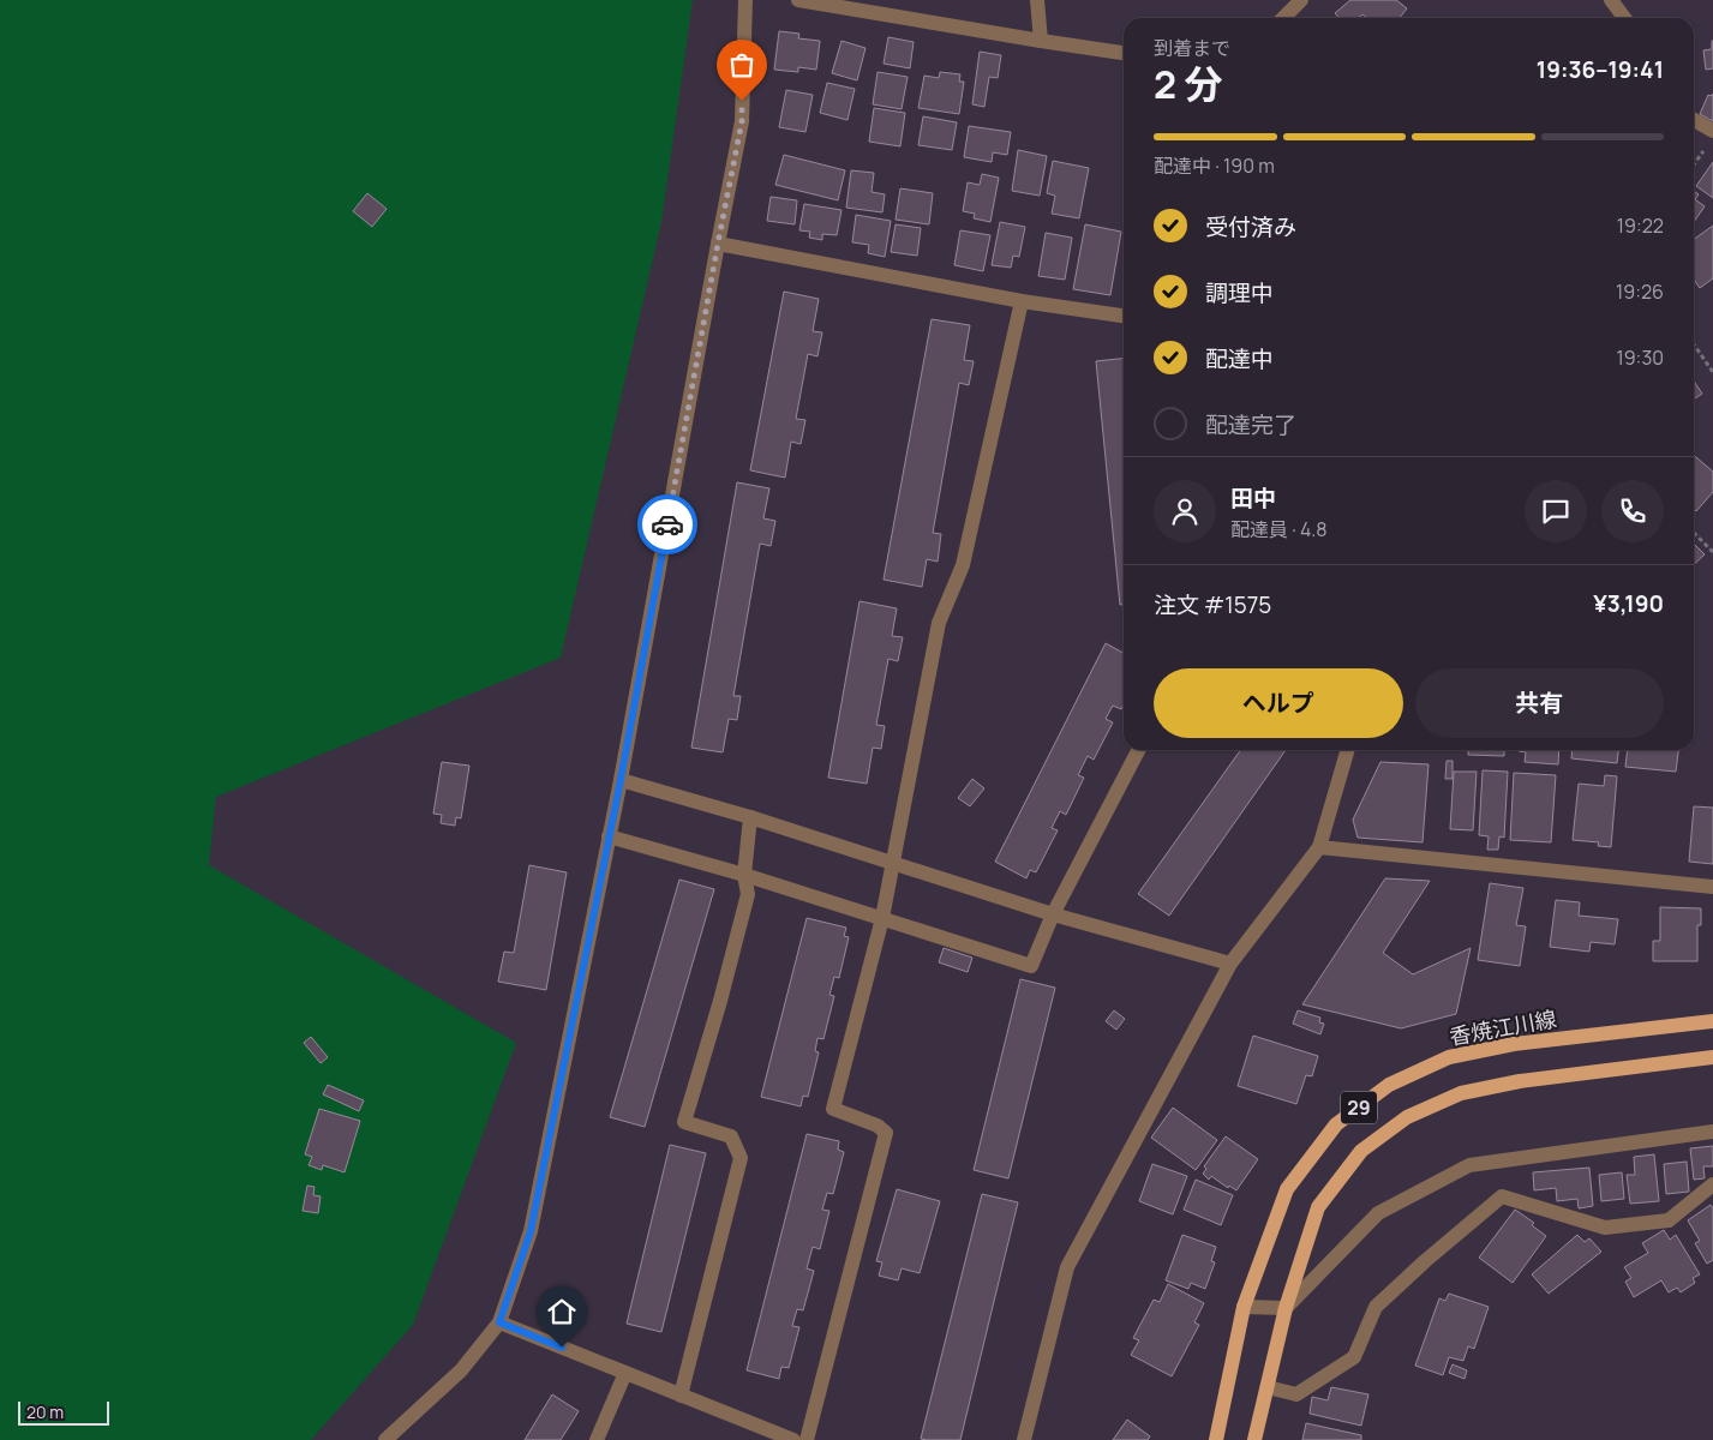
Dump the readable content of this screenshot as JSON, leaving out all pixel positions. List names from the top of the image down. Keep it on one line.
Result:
{"streets":{"main road":["香焼江川線","29"]},"scale_bar":"20 m","page":{"heading":["2 分","到着まで","19:36–19:41"],"panel":["田中","配達員 · 4.8","注文 #1575","¥3,190"],"bar":"配達中 · 190 m","list":[["受付済み","19:22"],["調理中","19:26"],["配達中","19:30"],"配達完了"],"buttons":["ヘルプ","共有"],"scale":"20 m"}}
